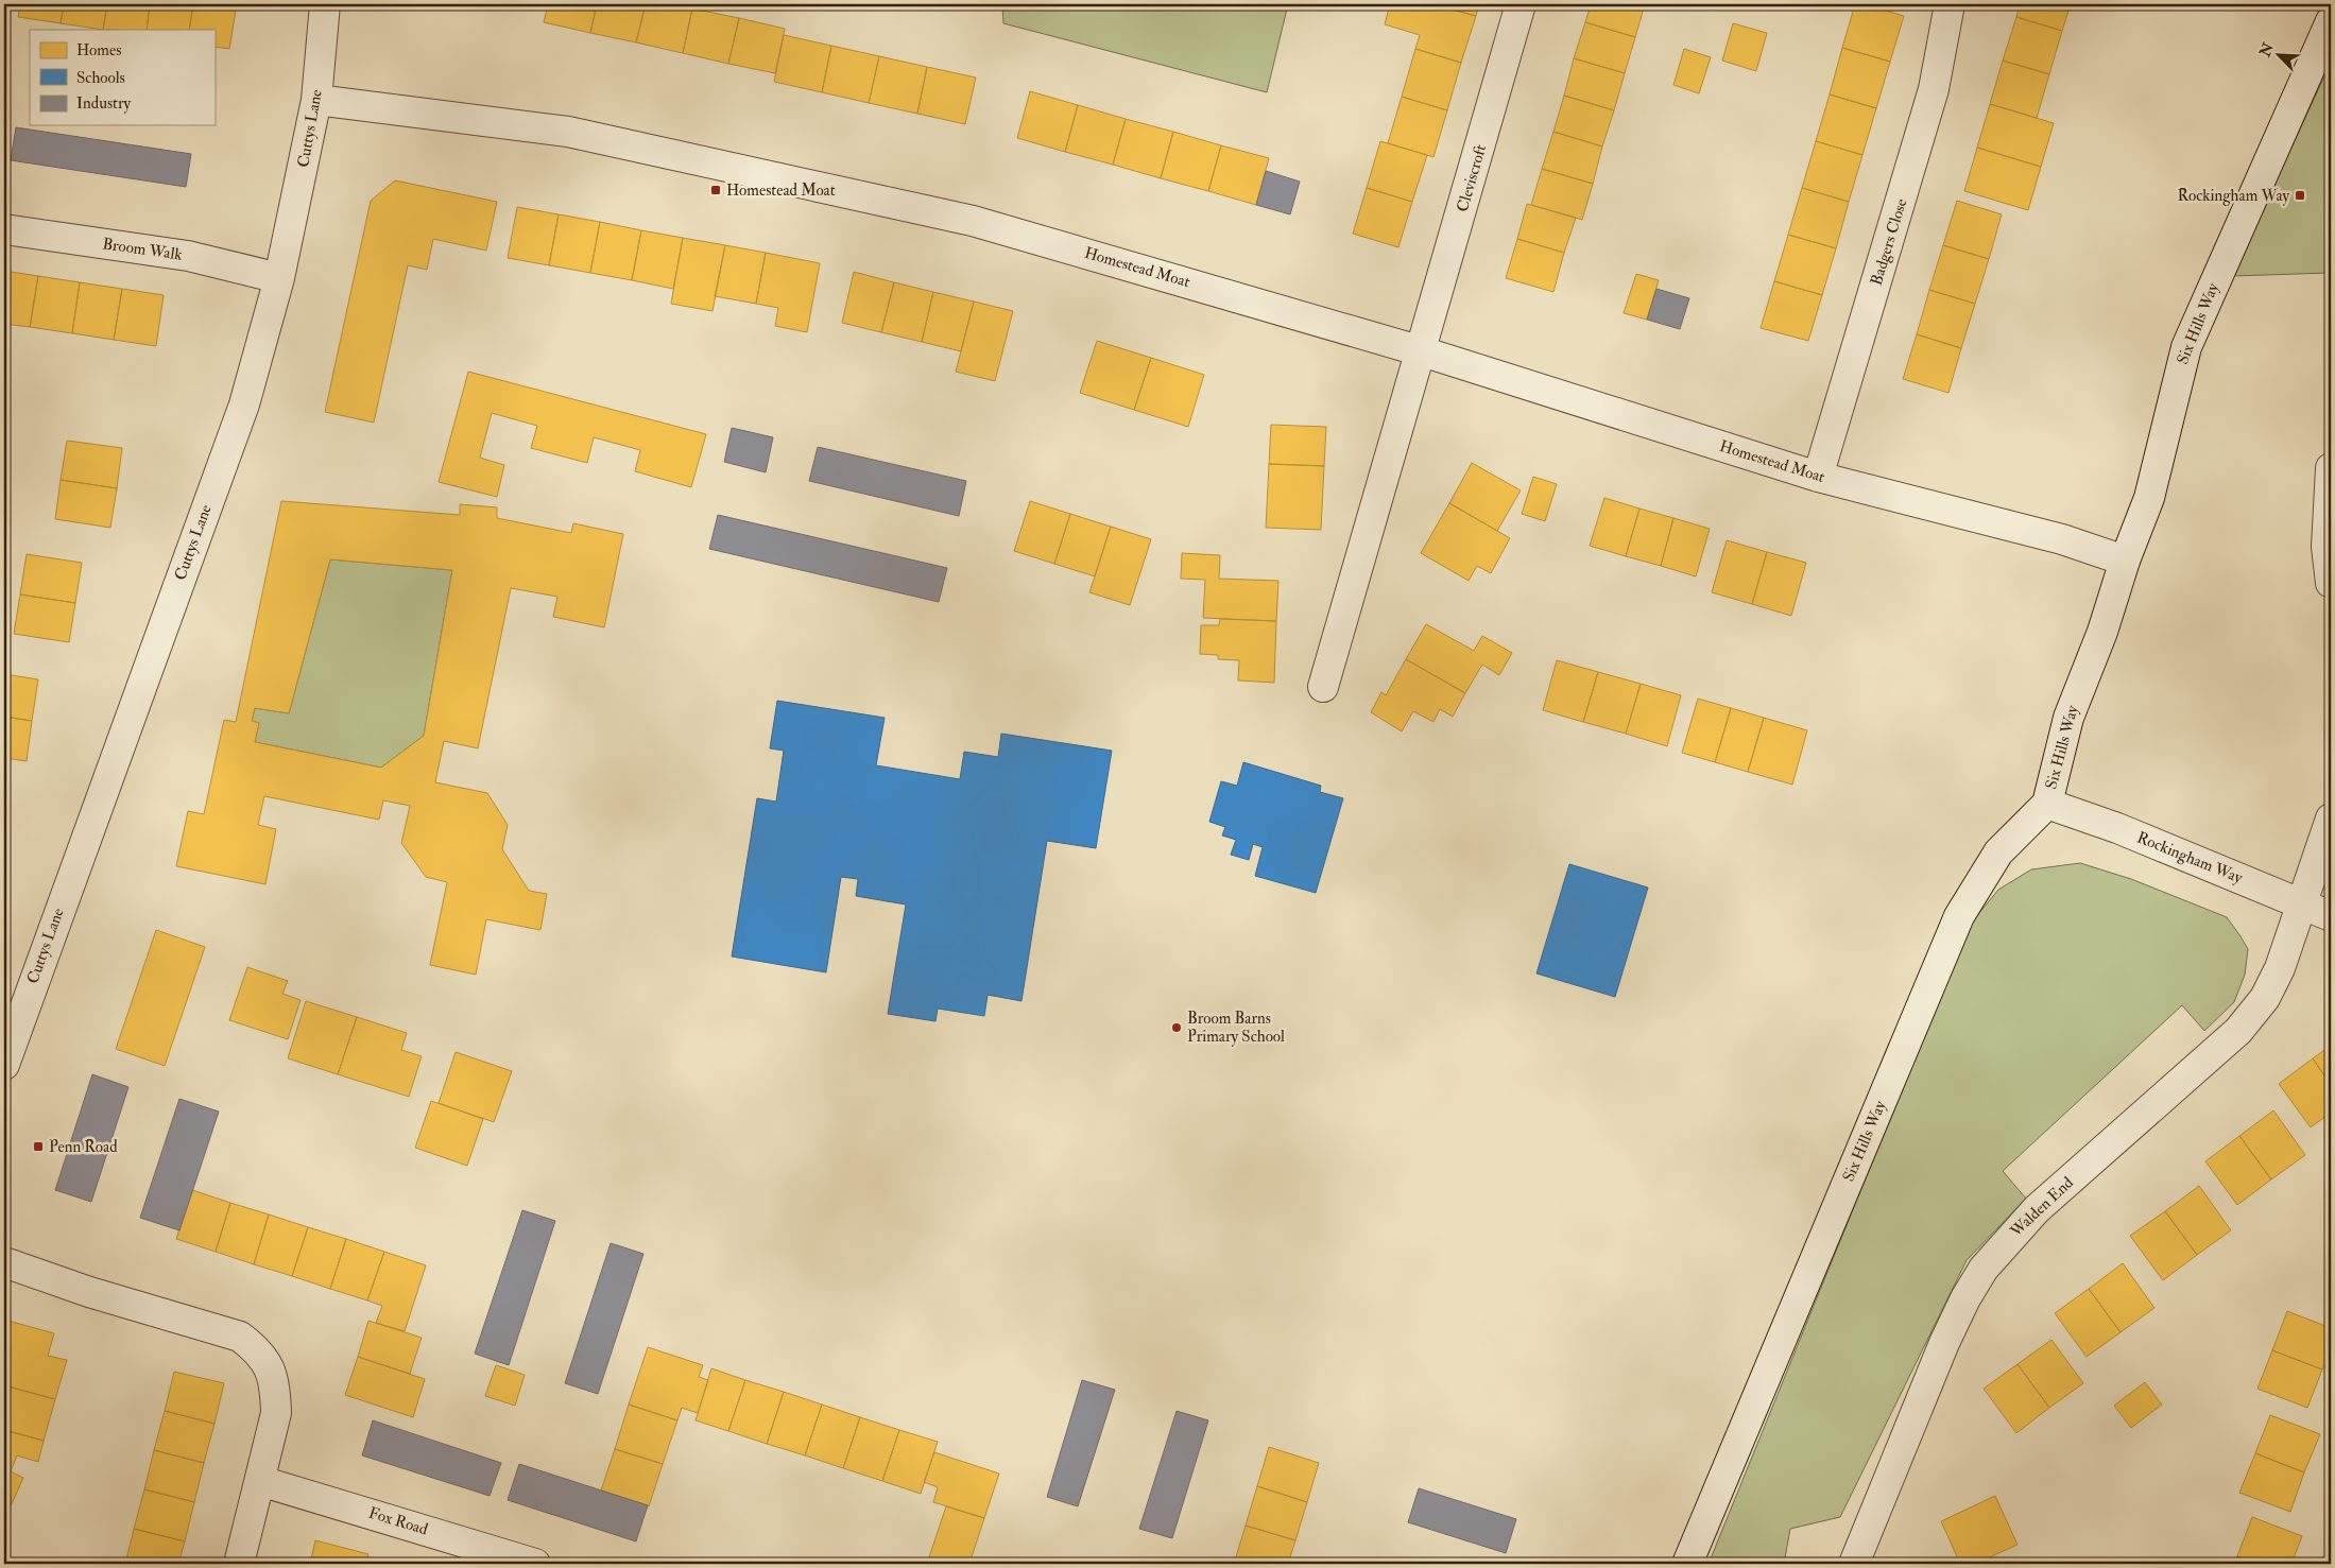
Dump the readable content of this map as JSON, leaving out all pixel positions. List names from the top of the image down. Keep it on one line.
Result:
{"streets":{"street":["Cuttys Lane","Cleviscroft","Badgers Close","Broom Walk","Homestead Moat","Six Hills Way","Rockingham Way","Walden End","Fox Road"]},"crossings":[["Cuttys Lane","Broom Walk"],["Cuttys Lane","Homestead Moat"],["Cleviscroft","Homestead Moat"],["Badgers Close","Homestead Moat"],["Homestead Moat","Six Hills Way"],["Six Hills Way","Rockingham Way"],["Rockingham Way","Walden End"]],"places":{"transit":["Homestead Moat","Rockingham Way","Penn Road"],"other":["Broom Barns Primary School"]},"legend":["Homes","Schools","Industry"],"north":"top left"}
